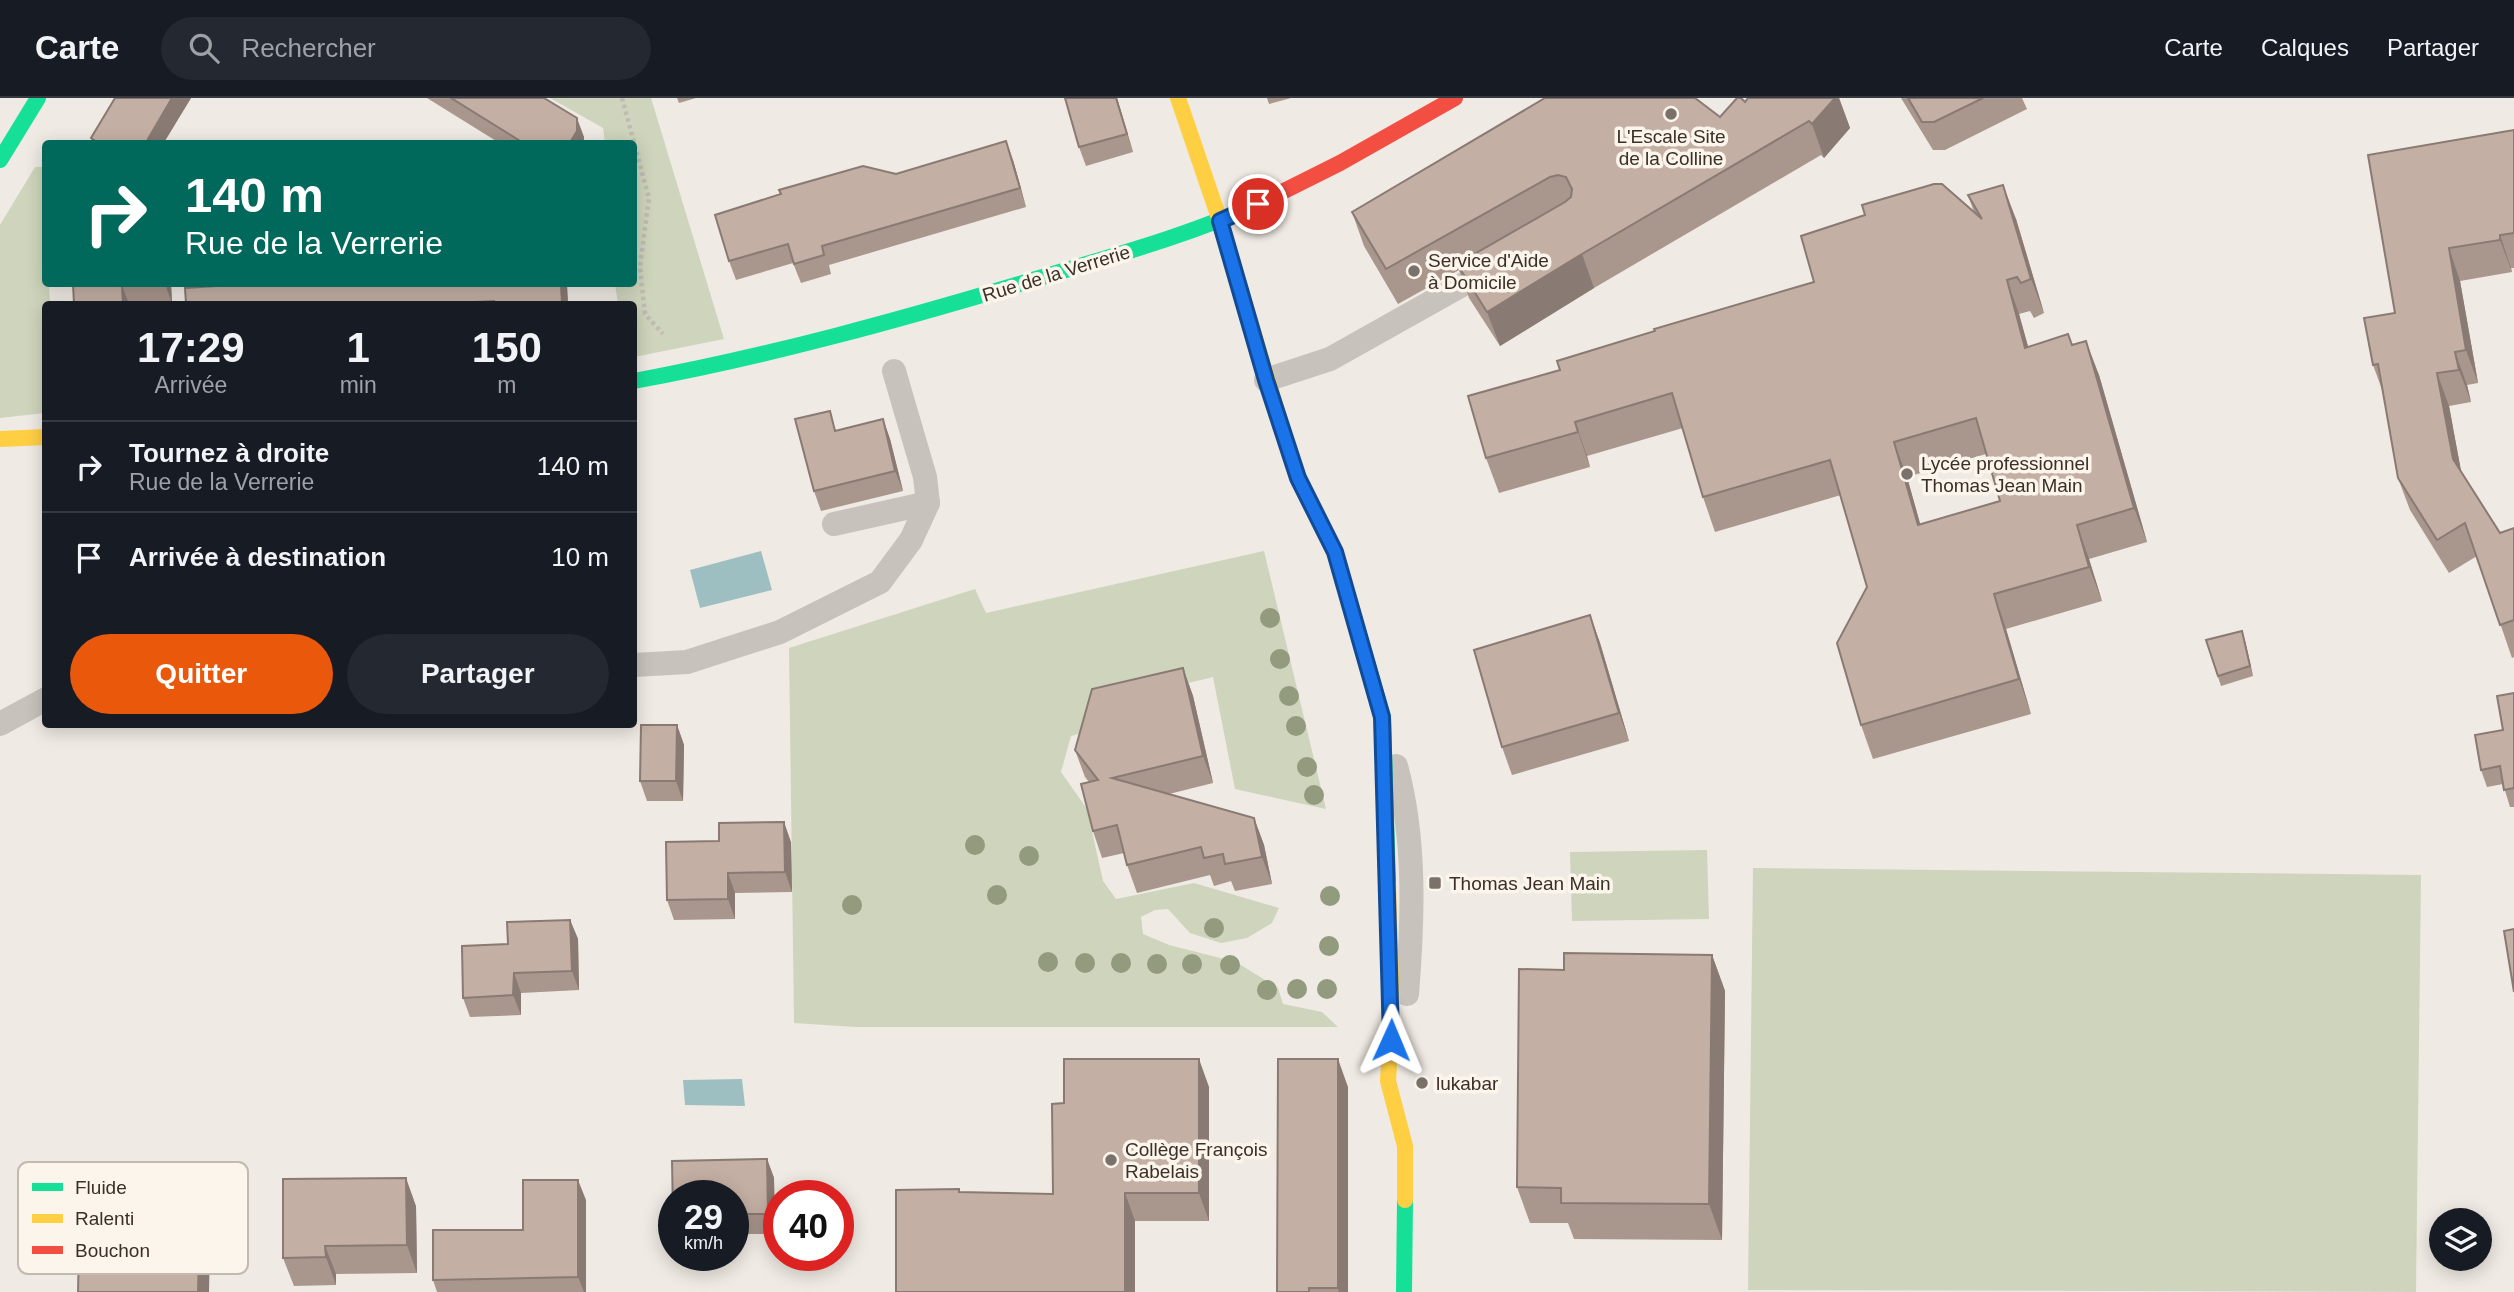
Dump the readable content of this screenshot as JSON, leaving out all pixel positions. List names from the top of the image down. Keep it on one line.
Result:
{"streets":{"street":["Rue de la Verrerie"]},"places":{"other":["L'Escale Site de la Colline","Service d'Aide à Domicile","Lycée professionnel Thomas Jean Main","lukabar","Collège François Rabelais"],"transit":["Thomas Jean Main"]},"legend":["Fluide","Ralenti","Bouchon"],"page":{"header":"Carte","search":"Rechercher","nav":["Carte","Calques","Partager"],"turn":["140 m","Rue de la Verrerie"],"eta":["17:29","Arrivée","1","min","150","m"],"list":[{"name":"Tournez à droite","note":"Rue de la Verrerie","value":"140 m"},{"name":"Arrivée à destination","value":"10 m"}],"buttons":["Quitter","Partager"],"speed":"29 km/h","limit":"40"}}
